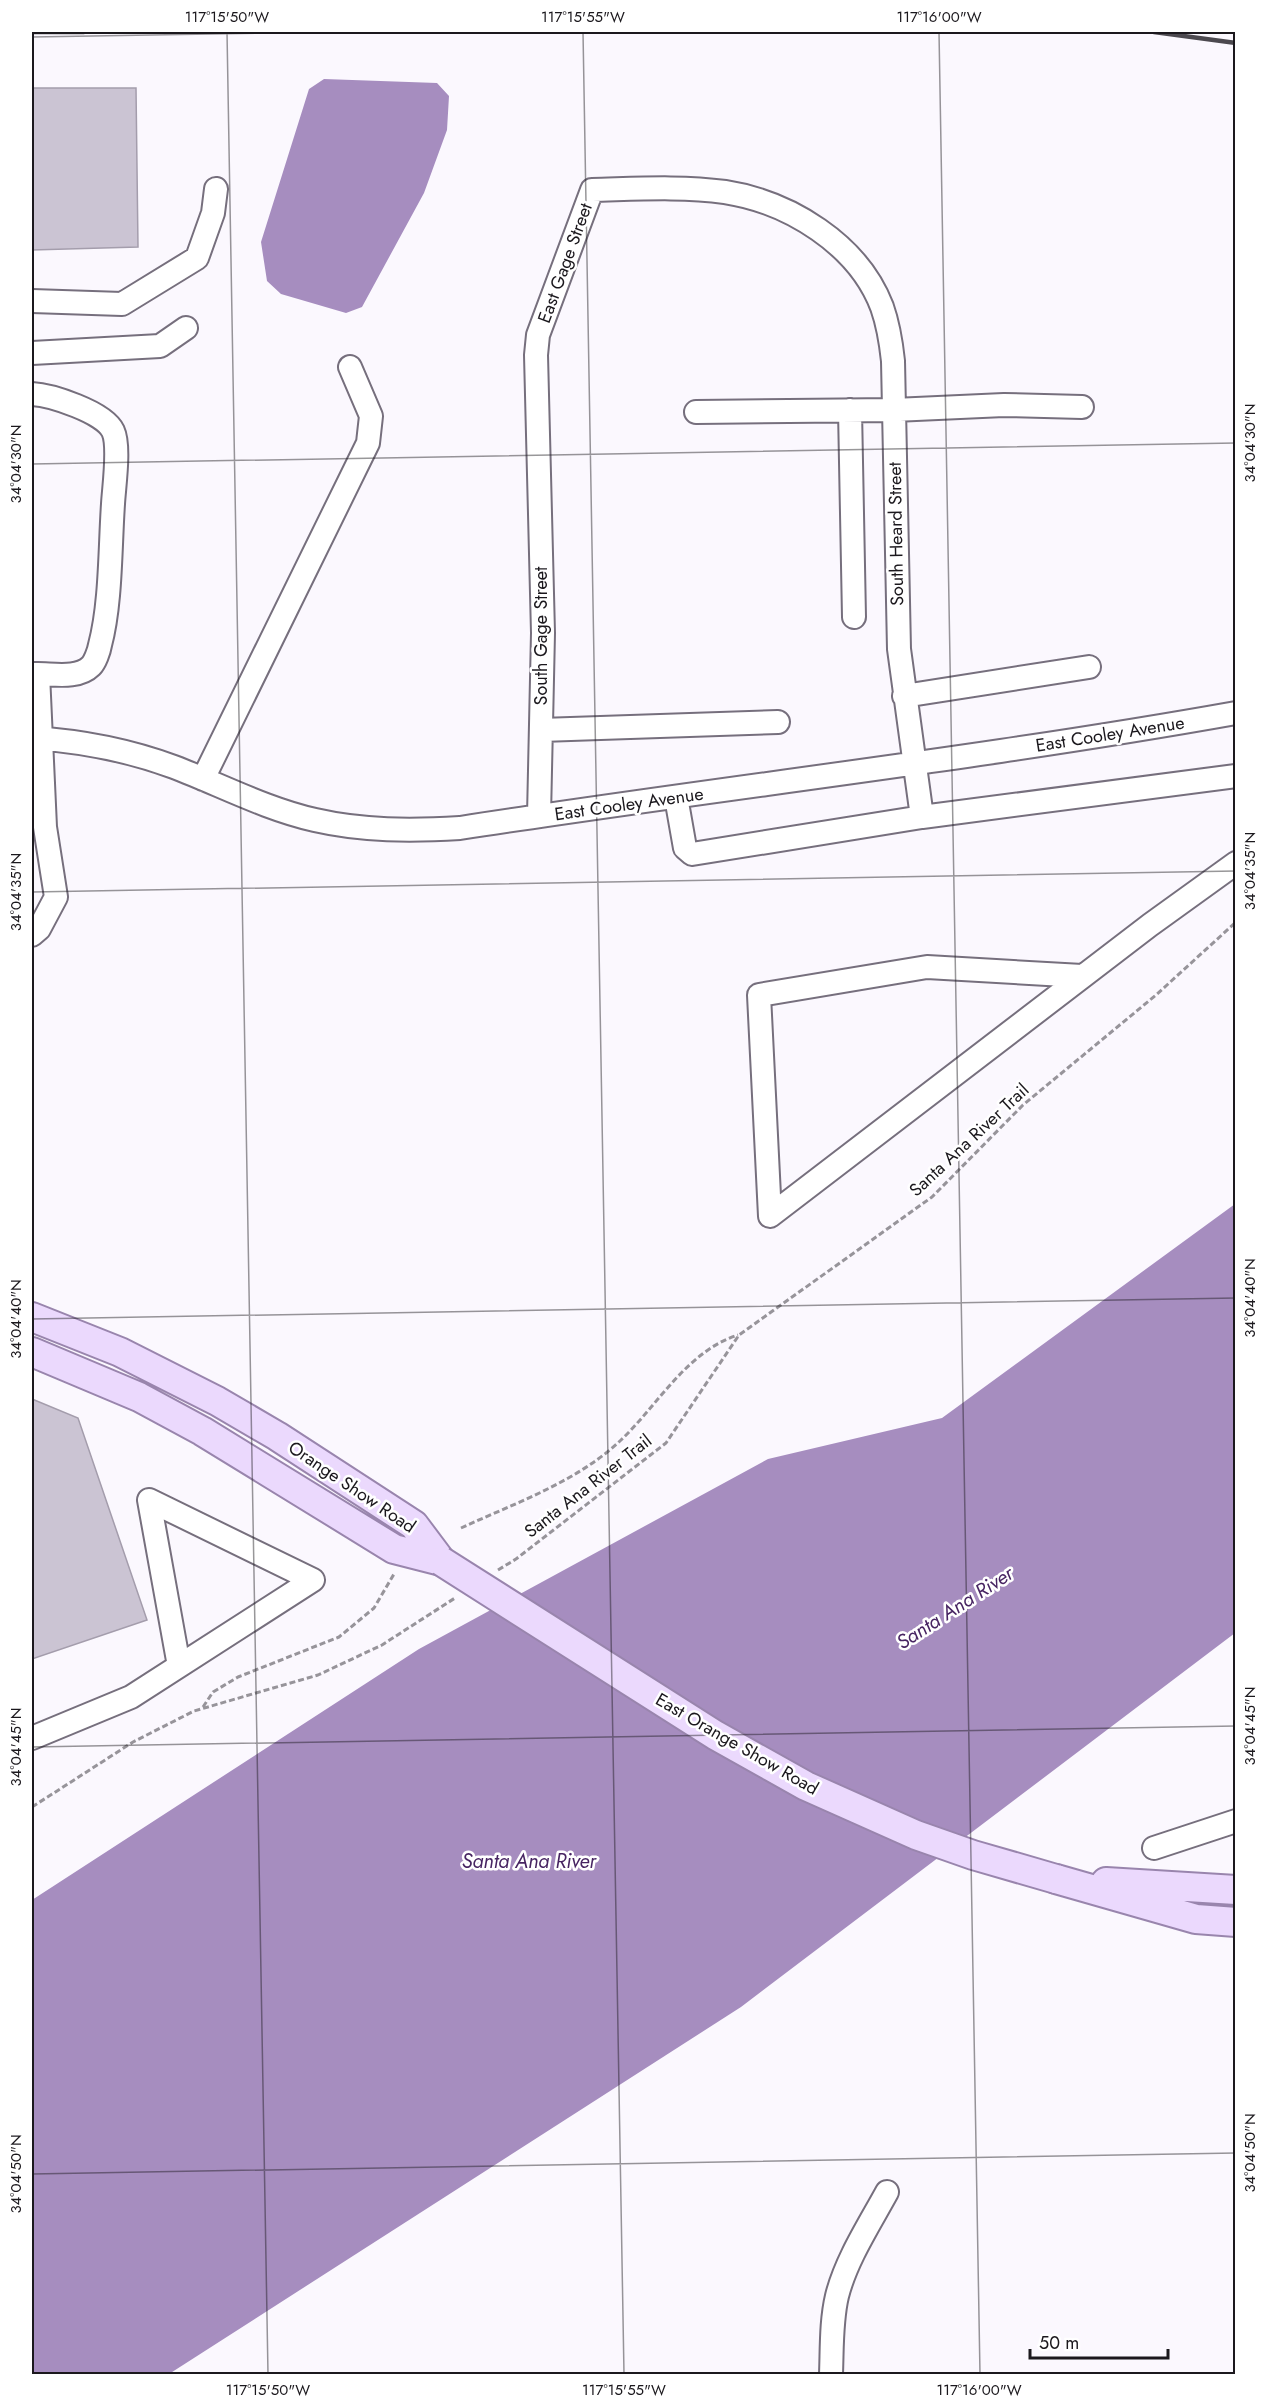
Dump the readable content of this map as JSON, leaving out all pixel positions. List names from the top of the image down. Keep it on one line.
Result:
{"streets":{"main road":["Orange Show Road","East Orange Show Road"],"street":["East Gage Street","South Heard Street","South Gage Street","East Cooley Avenue"],"path":["Santa Ana River Trail"]},"crossings":[["East Gage Street","South Heard Street"],["East Gage Street","South Gage Street"],["South Heard Street","East Cooley Avenue"],["South Gage Street","East Cooley Avenue"],["Orange Show Road","East Orange Show Road"]],"water":["Santa Ana River"],"scale_bar":"50 m","coordinates":["117°15'50\"W","117°15'55\"W","117°16'00\"W","34°04'30\"N","34°04'35\"N","34°04'40\"N","34°04'45\"N","34°04'50\"N"]}
